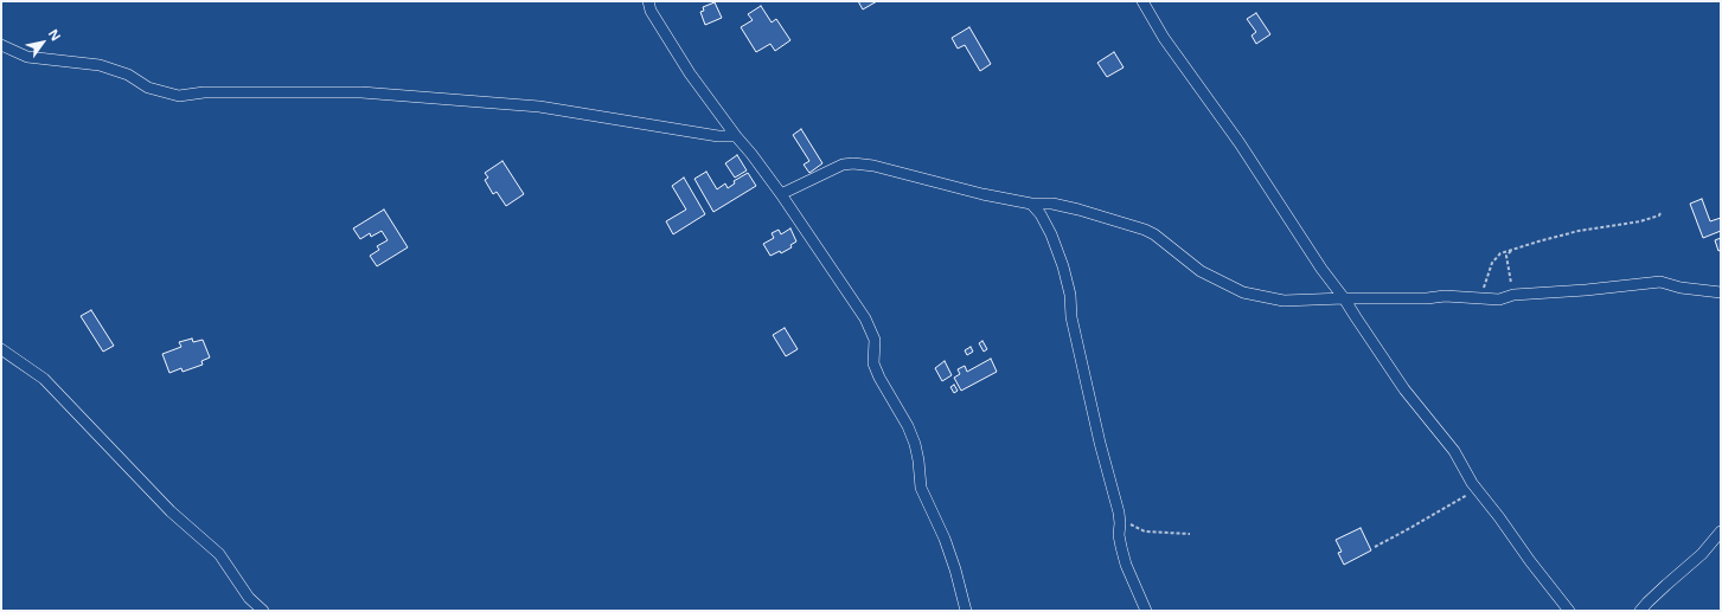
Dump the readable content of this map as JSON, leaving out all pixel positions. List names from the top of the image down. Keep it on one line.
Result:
{"north":"top right"}
